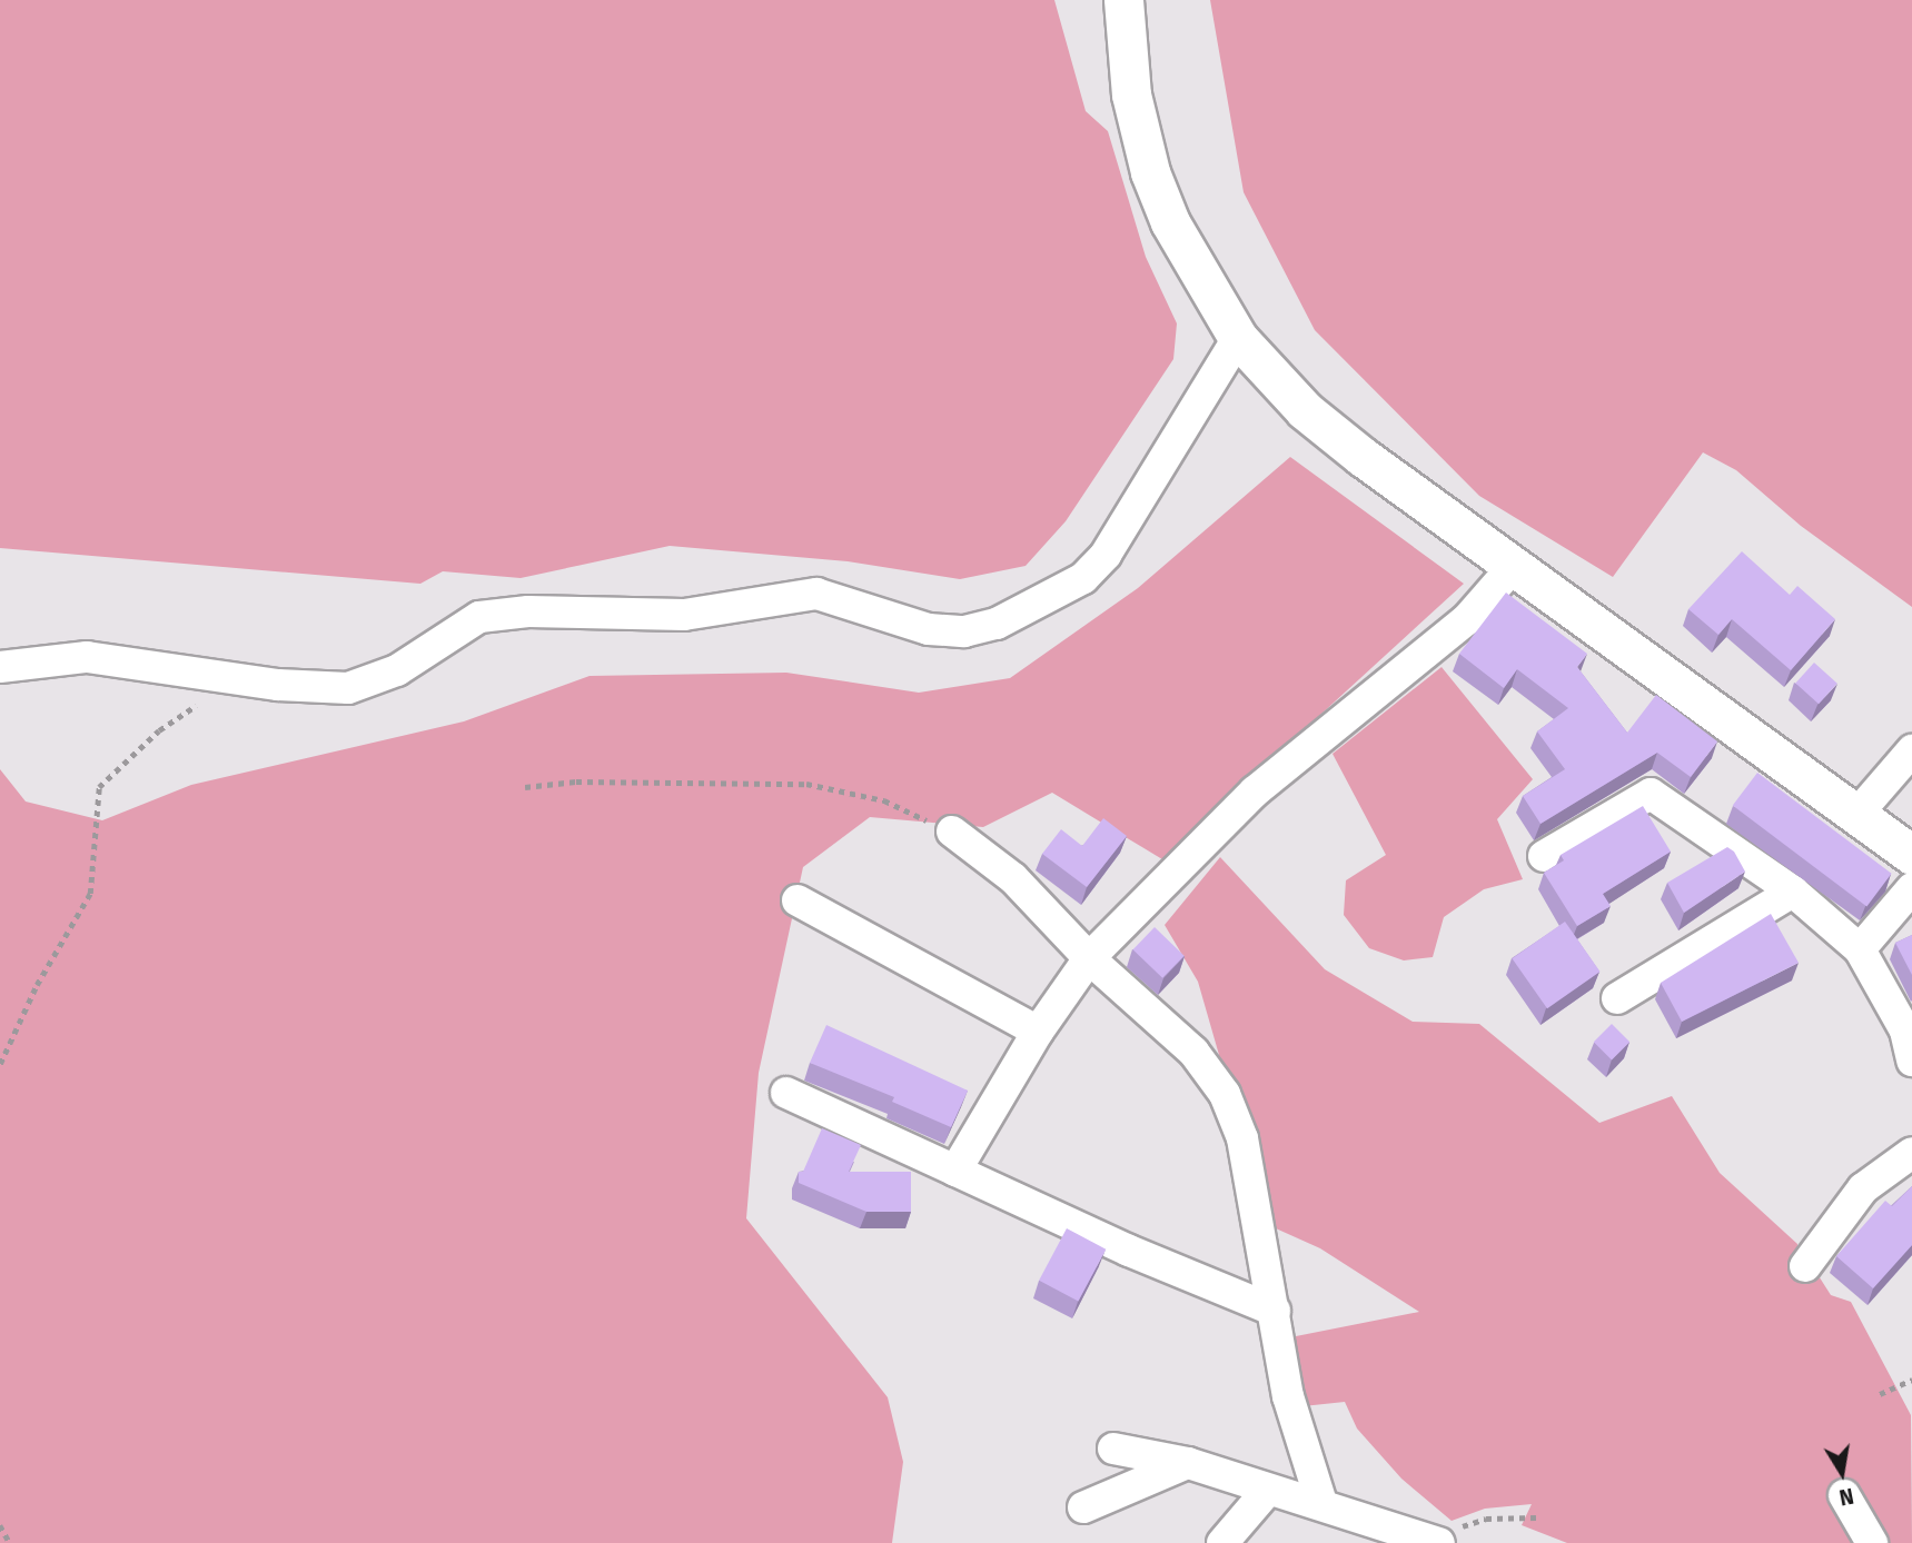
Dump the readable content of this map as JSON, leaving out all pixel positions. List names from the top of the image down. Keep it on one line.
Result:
{"north":"bottom"}
